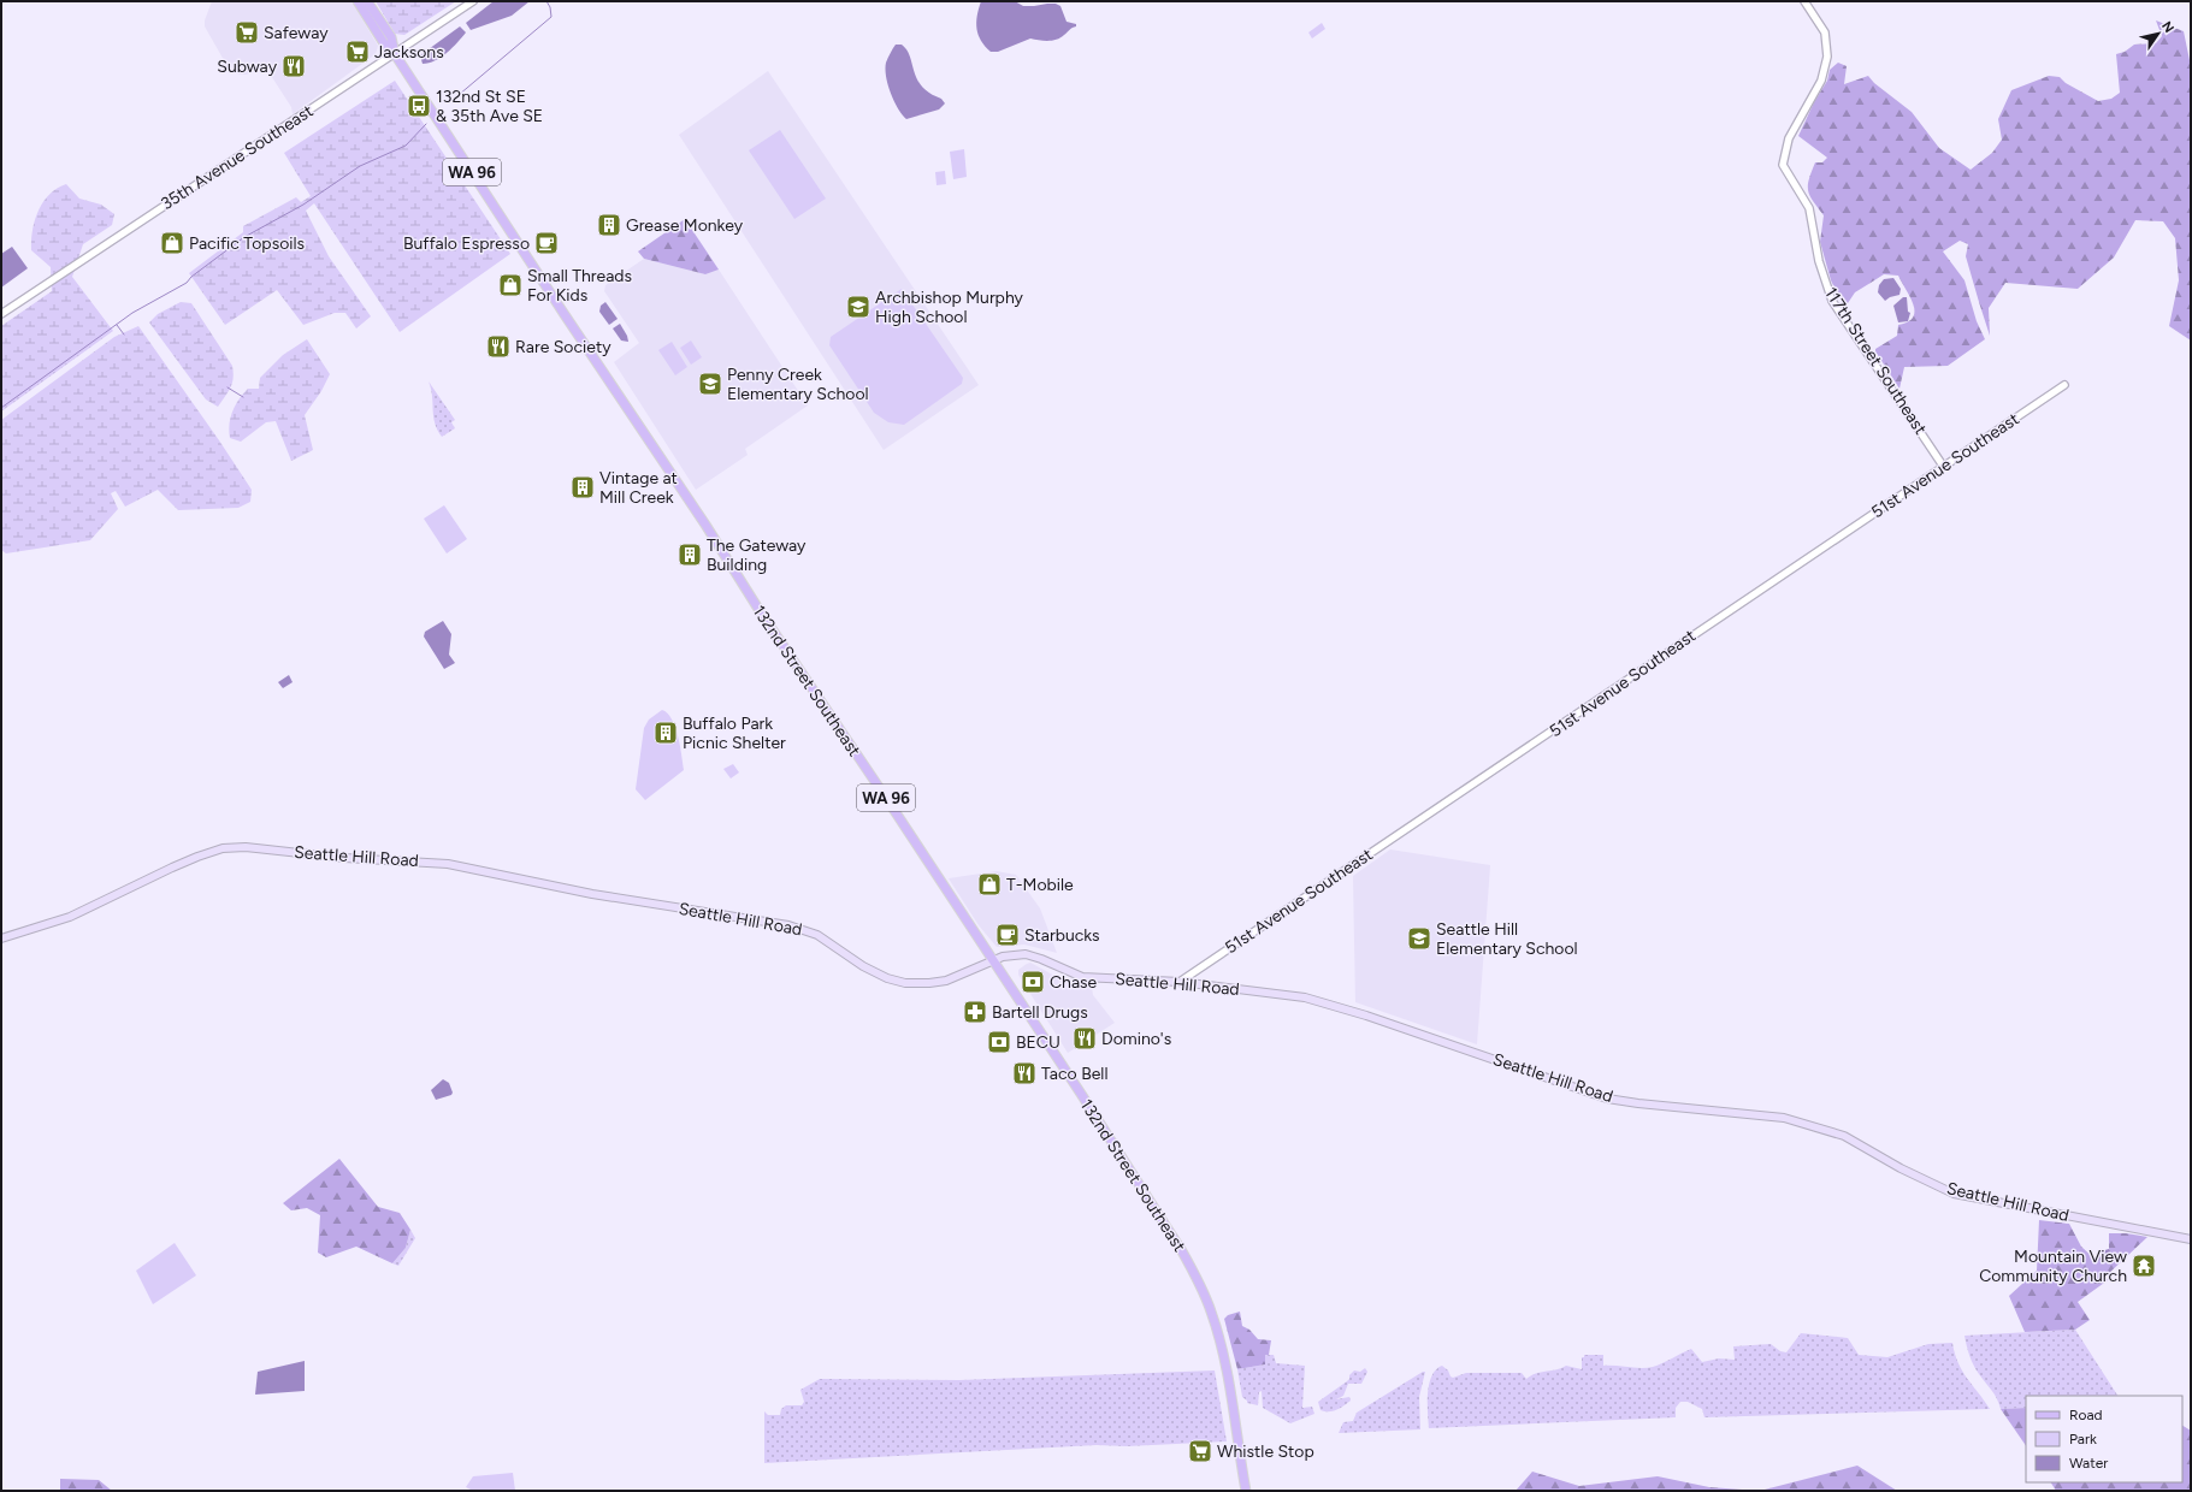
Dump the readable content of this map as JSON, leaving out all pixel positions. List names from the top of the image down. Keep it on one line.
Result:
{"streets":{"main road":["WA 96","132nd Street Southeast","Seattle Hill Road"],"street":["35th Avenue Southeast","117th Street Southeast","51st Avenue Southeast"]},"crossings":[["35th Avenue Southeast","132nd Street Southeast"],["117th Street Southeast","51st Avenue Southeast"],["51st Avenue Southeast","Seattle Hill Road"],["132nd Street Southeast","Seattle Hill Road"]],"places":{"supermarket":["Safeway","Jacksons","Whistle Stop"],"restaurant":["Subway","Rare Society","Domino's","Taco Bell"],"bus stop":["132nd St SE & 35th Ave SE"],"building":["Grease Monkey","Vintage at Mill Creek","The Gateway Building","Buffalo Park Picnic Shelter"],"shop":["Pacific Topsoils","Small Threads For Kids","T-Mobile"],"cafe":["Buffalo Espresso","Starbucks"],"school or university":["Archbishop Murphy High School","Penny Creek Elementary School","Seattle Hill Elementary School"],"bank":["Chase","BECU"],"pharmacy":["Bartell Drugs"],"temple":["Mountain View Community Church"]},"legend":["Road","Park","Water"],"north":"top right"}
